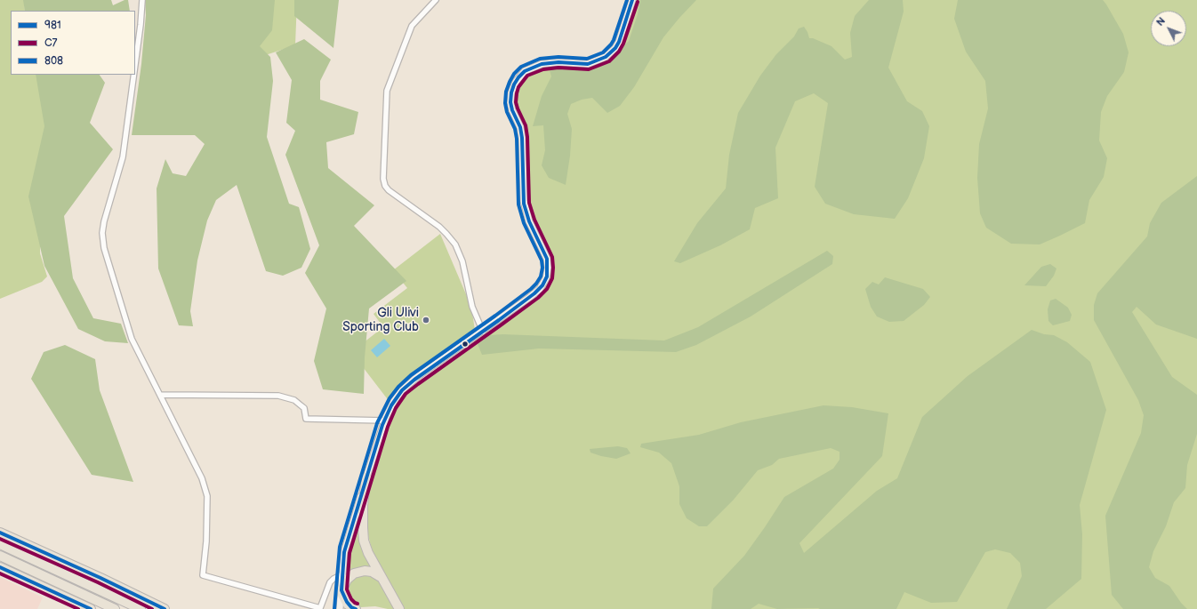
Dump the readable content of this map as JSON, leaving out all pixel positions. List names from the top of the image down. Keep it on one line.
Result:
{"places":["Gli Ulivi Sporting Club"],"lines":["transit line 981","transit line 808","transit line C7"],"legend":["981","C7","808"],"north":"top left"}
